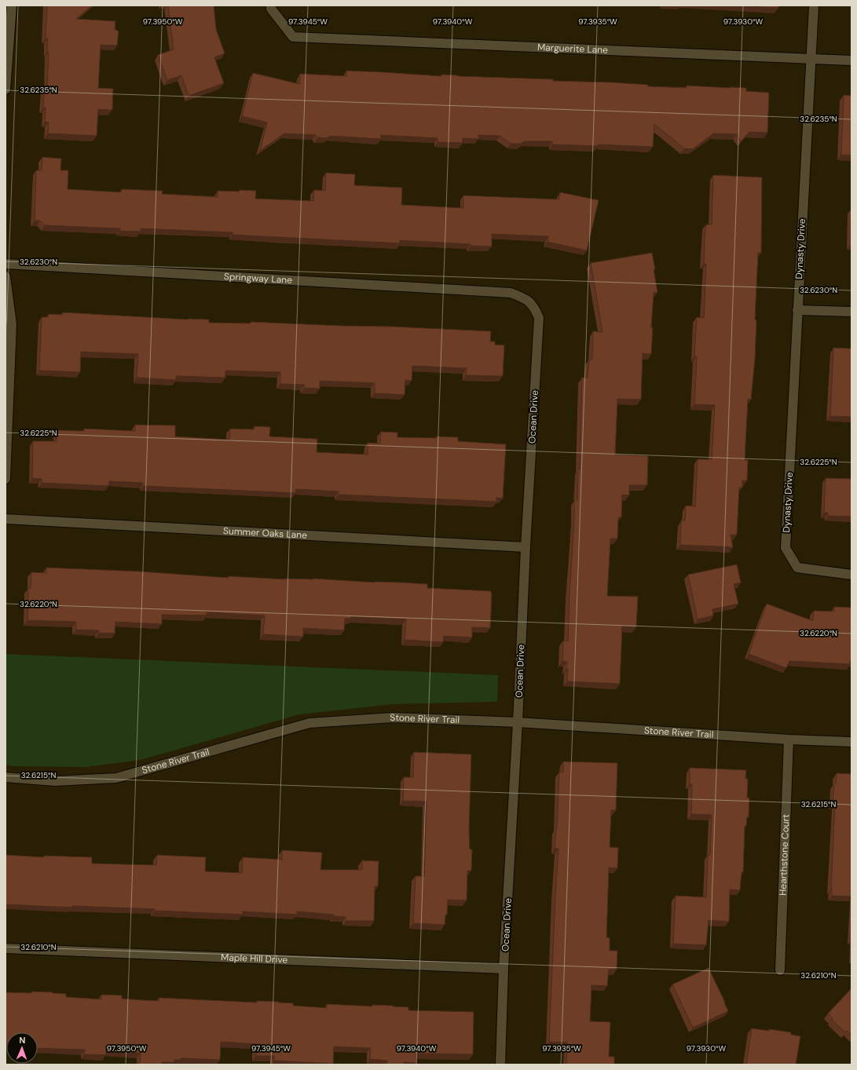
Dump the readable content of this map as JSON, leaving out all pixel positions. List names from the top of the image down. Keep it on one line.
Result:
{"streets":{"street":["Marguerite Lane","Dynasty Drive","Springway Lane","Ocean Drive","Summer Oaks Lane","Stone River Trail","Hearthstone Court","Maple Hill Drive"]},"crossings":[["Marguerite Lane","Dynasty Drive"],["Springway Lane","Ocean Drive"],["Ocean Drive","Summer Oaks Lane"],["Ocean Drive","Stone River Trail"],["Ocean Drive","Maple Hill Drive"],["Stone River Trail","Hearthstone Court"]],"north":"top","coordinates":["97.3950°W","97.3945°W","97.3940°W","97.3935°W","97.3930°W","32.6235°N","32.6230°N","32.6225°N","32.6220°N","32.6215°N","32.6210°N"]}
